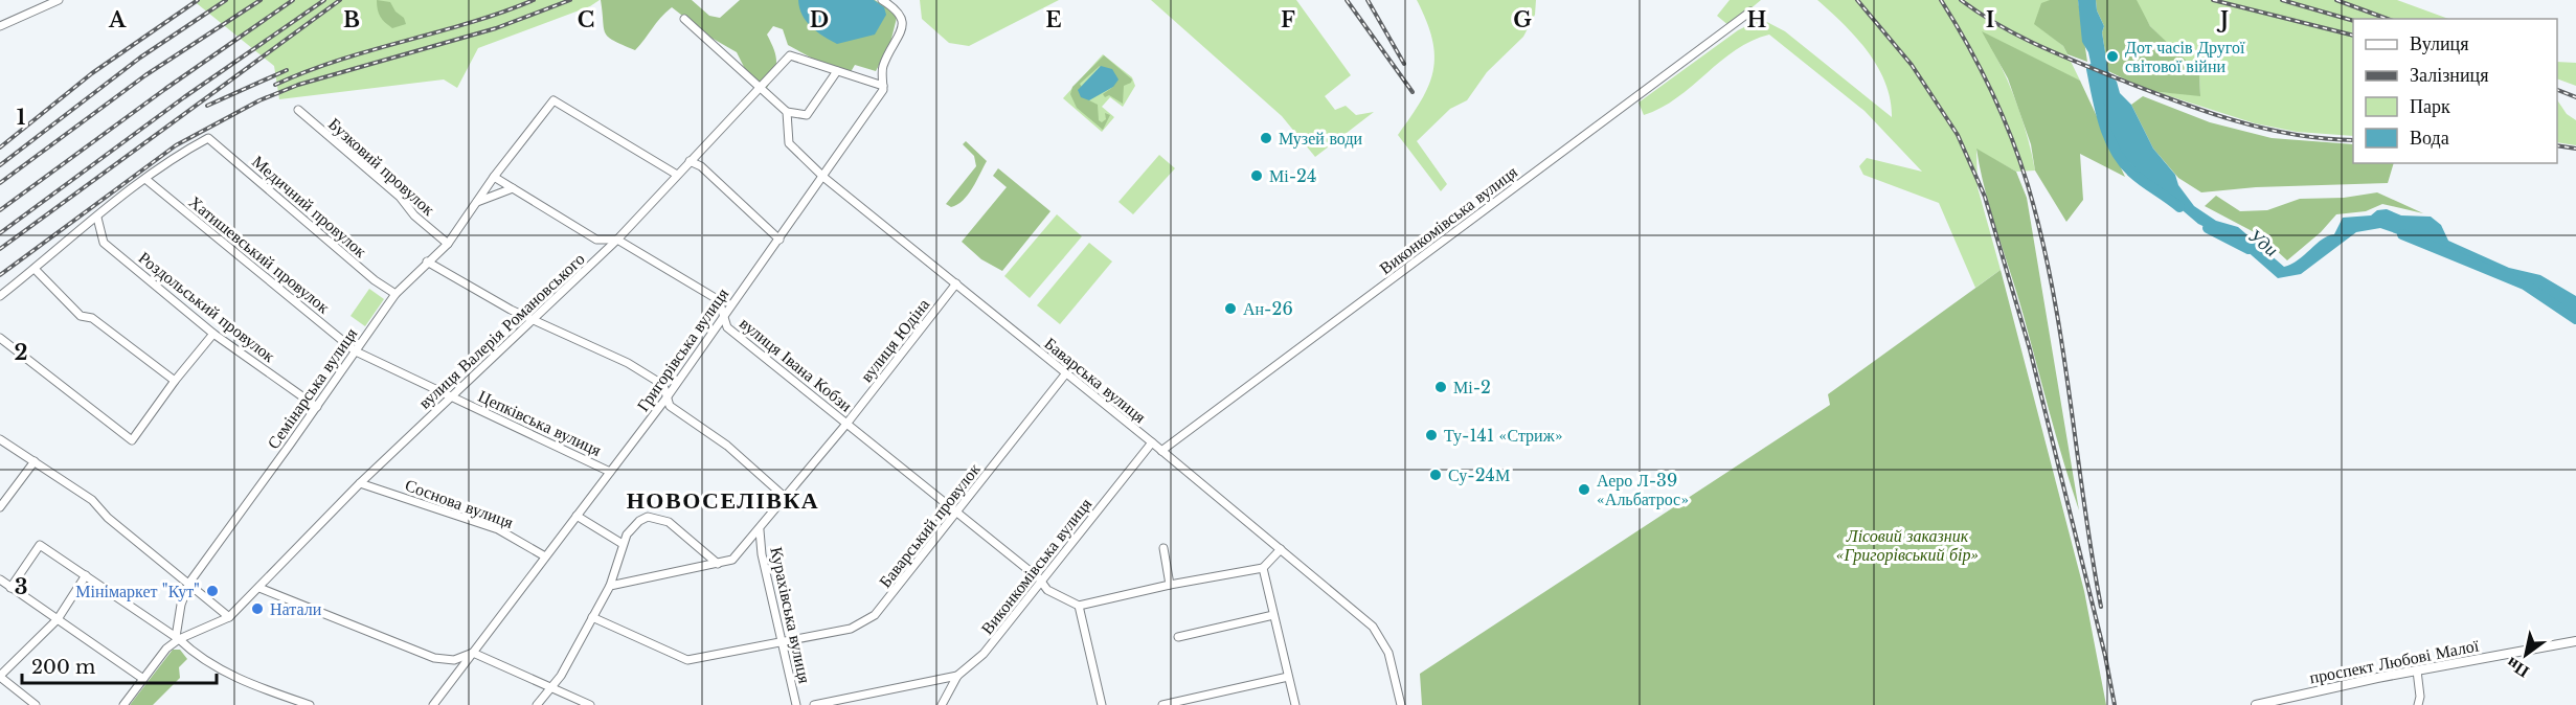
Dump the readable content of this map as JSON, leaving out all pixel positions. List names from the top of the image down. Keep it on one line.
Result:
{"streets":{"main road":["проспект Любові Малої"],"street":["Бузковий провулок","Медичний провулок","Виконкомівська вулиця","Хатишевський провулок","Роздольський провулок","вулиця Валерія Романовського","вулиця Юдіна","Григорівська вулиця","вулиця Івана Кобзи","Баварська вулиця","Семінарська вулиця","Цепківська вулиця","Соснова вулиця","Баварський провулок","Курахівська вулиця"]},"crossings":[["Бузковий провулок","Семінарська вулиця"],["Медичний провулок","Хатишевський провулок"],["Медичний провулок","Семінарська вулиця"],["Виконкомівська вулиця","вулиця Івана Кобзи"],["Виконкомівська вулиця","Баварська вулиця"],["Хатишевський провулок","Семінарська вулиця"],["Хатишевський провулок","Цепківська вулиця"],["Роздольський провулок","Семінарська вулиця"],["вулиця Валерія Романовського","Григорівська вулиця"],["вулиця Валерія Романовського","вулиця Івана Кобзи"],["вулиця Валерія Романовського","Семінарська вулиця"],["вулиця Валерія Романовського","Цепківська вулиця"],["вулиця Валерія Романовського","Соснова вулиця"],["вулиця Юдіна","вулиця Івана Кобзи"],["вулиця Юдіна","Баварська вулиця"],["вулиця Юдіна","Курахівська вулиця"],["Григорівська вулиця","вулиця Івана Кобзи"],["Григорівська вулиця","Баварська вулиця"],["Григорівська вулиця","Цепківська вулиця"],["Григорівська вулиця","Соснова вулиця"],["вулиця Івана Кобзи","Семінарська вулиця"],["вулиця Івана Кобзи","Баварський провулок"],["Баварська вулиця","Баварський провулок"],["Семінарська вулиця","Цепківська вулиця"],["Баварський провулок","Курахівська вулиця"]],"districts":["НОВОСЕЛІВКА"],"water":["Уди"],"parks":["Лісовий заказник «Григорівський бір»"],"places":["Дот часів Другої світової війни","Музей води","Мі-24","Ан-26","Мі-2","Ту-141 «Стриж»","Су-24М","Аеро Л-39 «Альбатрос»","Мінімаркет \"Кут\"","Натали"],"legend":["Вулиця","Залізниця","Парк","Вода"],"scale_bar":"200 m","north":"bottom left","grid":{"columns":["A","B","C","D","E","F","G","H","I","J"],"rows":["1","2","3"]}}
